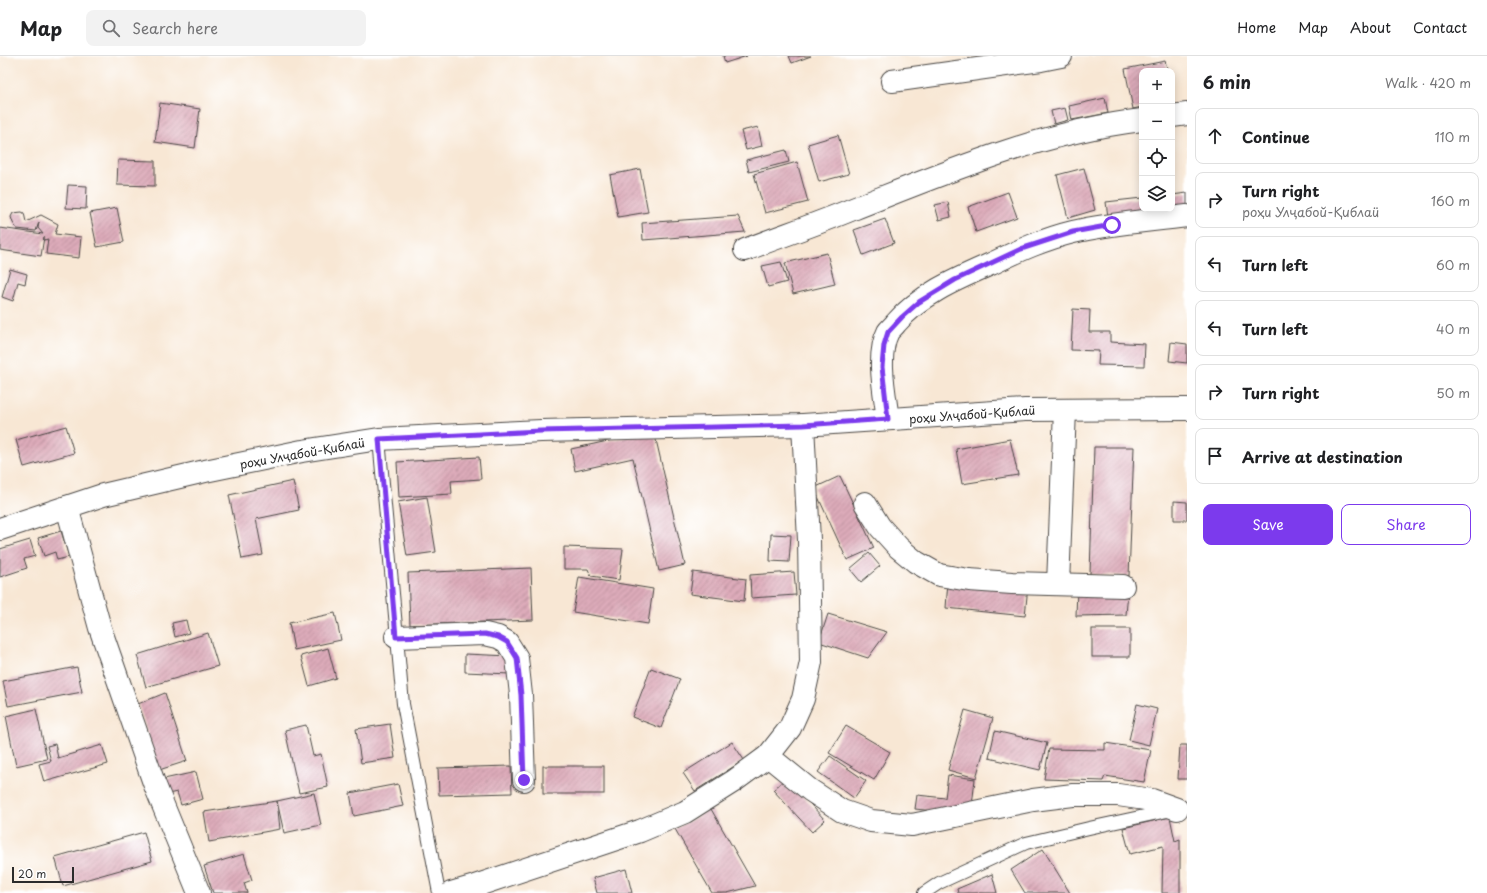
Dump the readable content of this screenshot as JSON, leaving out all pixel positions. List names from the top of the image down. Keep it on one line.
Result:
{"streets":{"street":["роҳи Улҷабой-Қиблаӣ"]},"scale_bar":"20 m","page":{"header":"Map","search":"Search here","nav":["Home","Map","About","Contact"],"heading":["6 min","Walk · 420 m"],"map_buttons":["+","−"],"list":[["Continue","110 m"],["Turn right","роҳи Улҷабой-Қиблаӣ","160 m"],["Turn left","60 m"],["Turn left","40 m"],["Turn right","50 m"],"Arrive at destination"],"buttons":["Save","Share"],"scale":"20 m"}}
